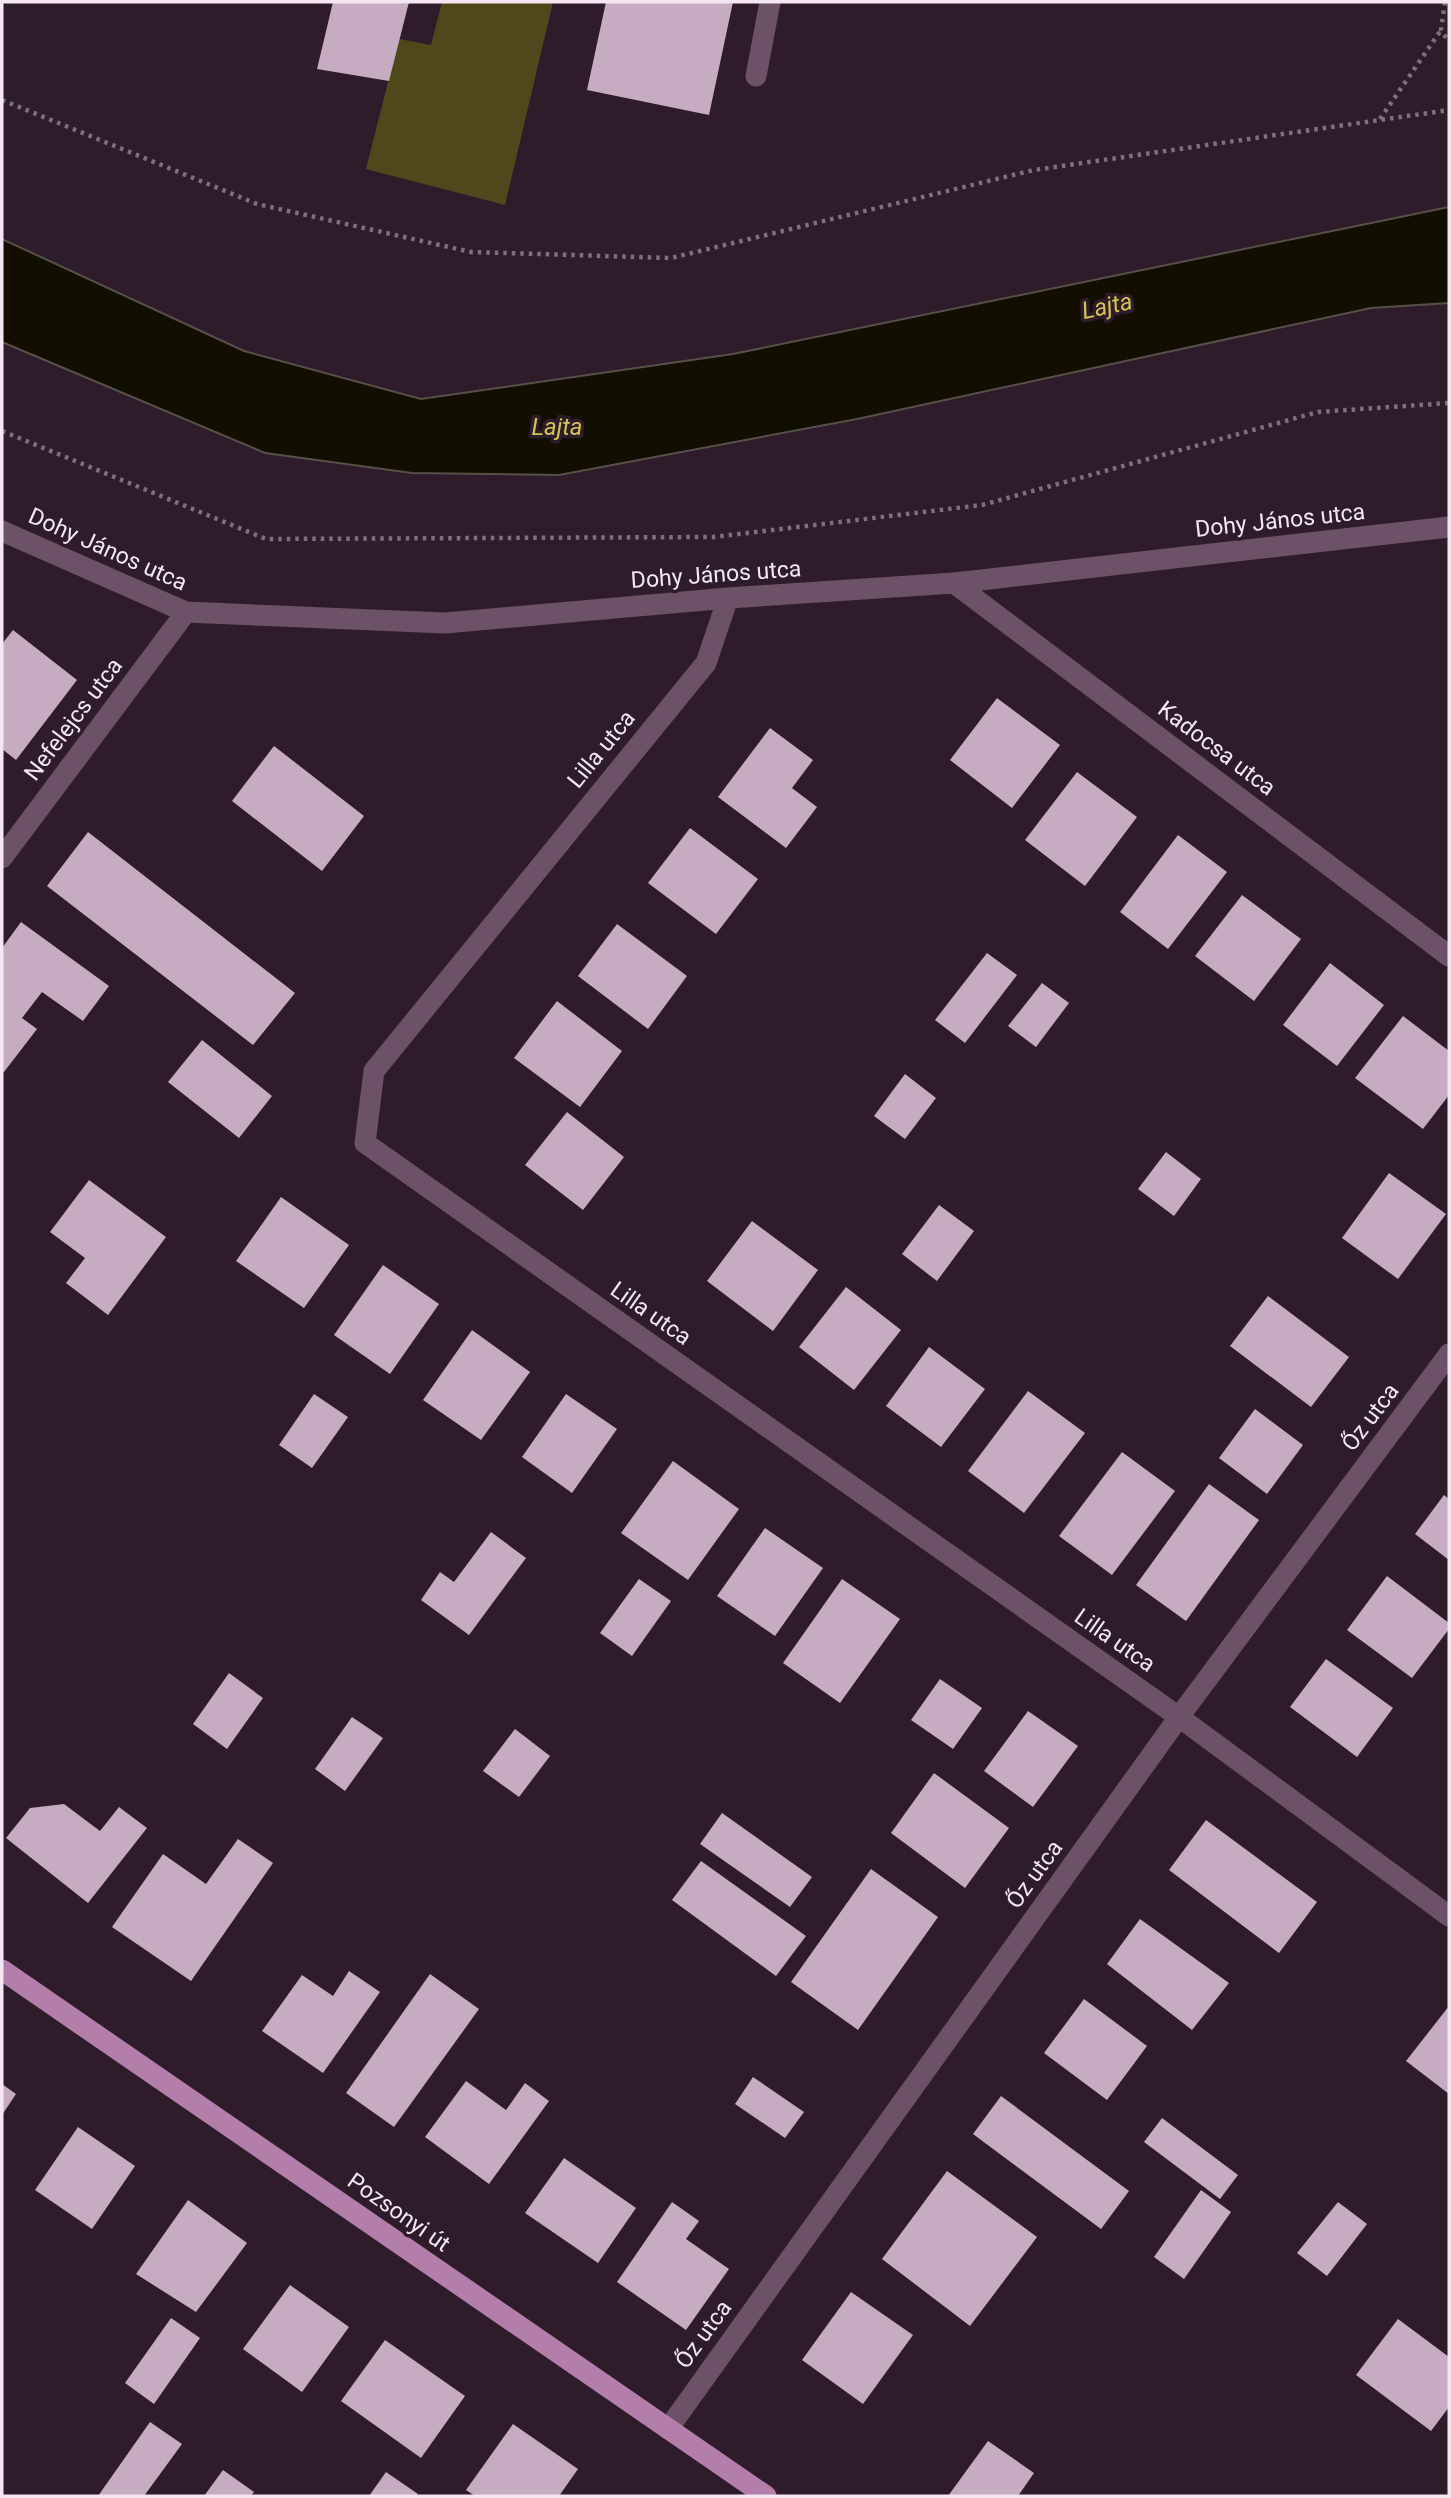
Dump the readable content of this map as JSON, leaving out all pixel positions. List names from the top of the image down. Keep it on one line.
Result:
{"streets":{"main road":["Pozsonyi út"],"street":["Dohy János utca","Nefelejcs utca","Kadocsa utca","Lilla utca","Őz utca"]},"crossings":[["Dohy János utca","Nefelejcs utca"],["Dohy János utca","Kadocsa utca"],["Dohy János utca","Lilla utca"],["Lilla utca","Őz utca"],["Őz utca","Pozsonyi út"]],"water":["Lajta"]}
